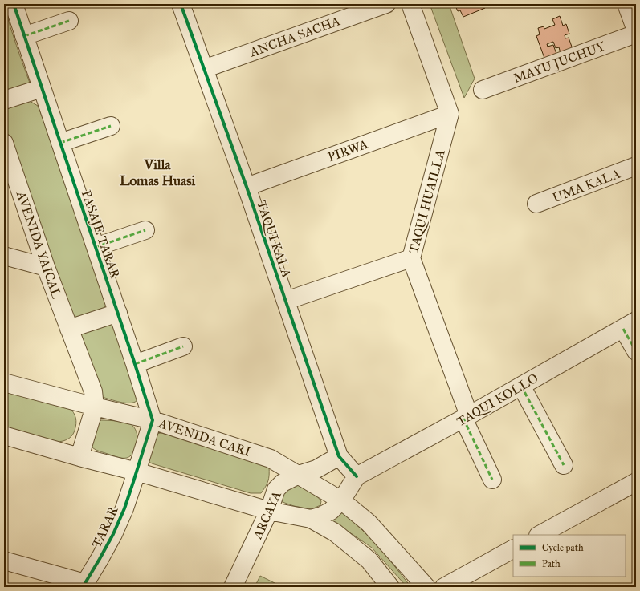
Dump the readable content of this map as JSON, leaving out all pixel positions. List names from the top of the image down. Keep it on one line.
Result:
{"streets":{"street":["ANCHA SACHA","MAYU JUCHUY","PIRWA","UMA KALA","TAQUI HUAILLA","PASAJE TARAR","TAQUI KALA","AVENIDA YAICAL","TAQUI KOLLO","AVENIDA CARI","ARCAYA","TARAR"]},"crossings":[["ANCHA SACHA","TAQUI KALA"],["PIRWA","TAQUI HUAILLA"],["PIRWA","TAQUI KALA"],["TAQUI HUAILLA","TAQUI KOLLO"],["PASAJE TARAR","AVENIDA CARI"],["TAQUI KALA","TAQUI KOLLO"],["TAQUI KALA","ARCAYA"],["AVENIDA YAICAL","AVENIDA CARI"],["AVENIDA CARI","ARCAYA"]],"districts":["Villa Lomas Huasi"],"legend":["Cycle path","Path"]}
